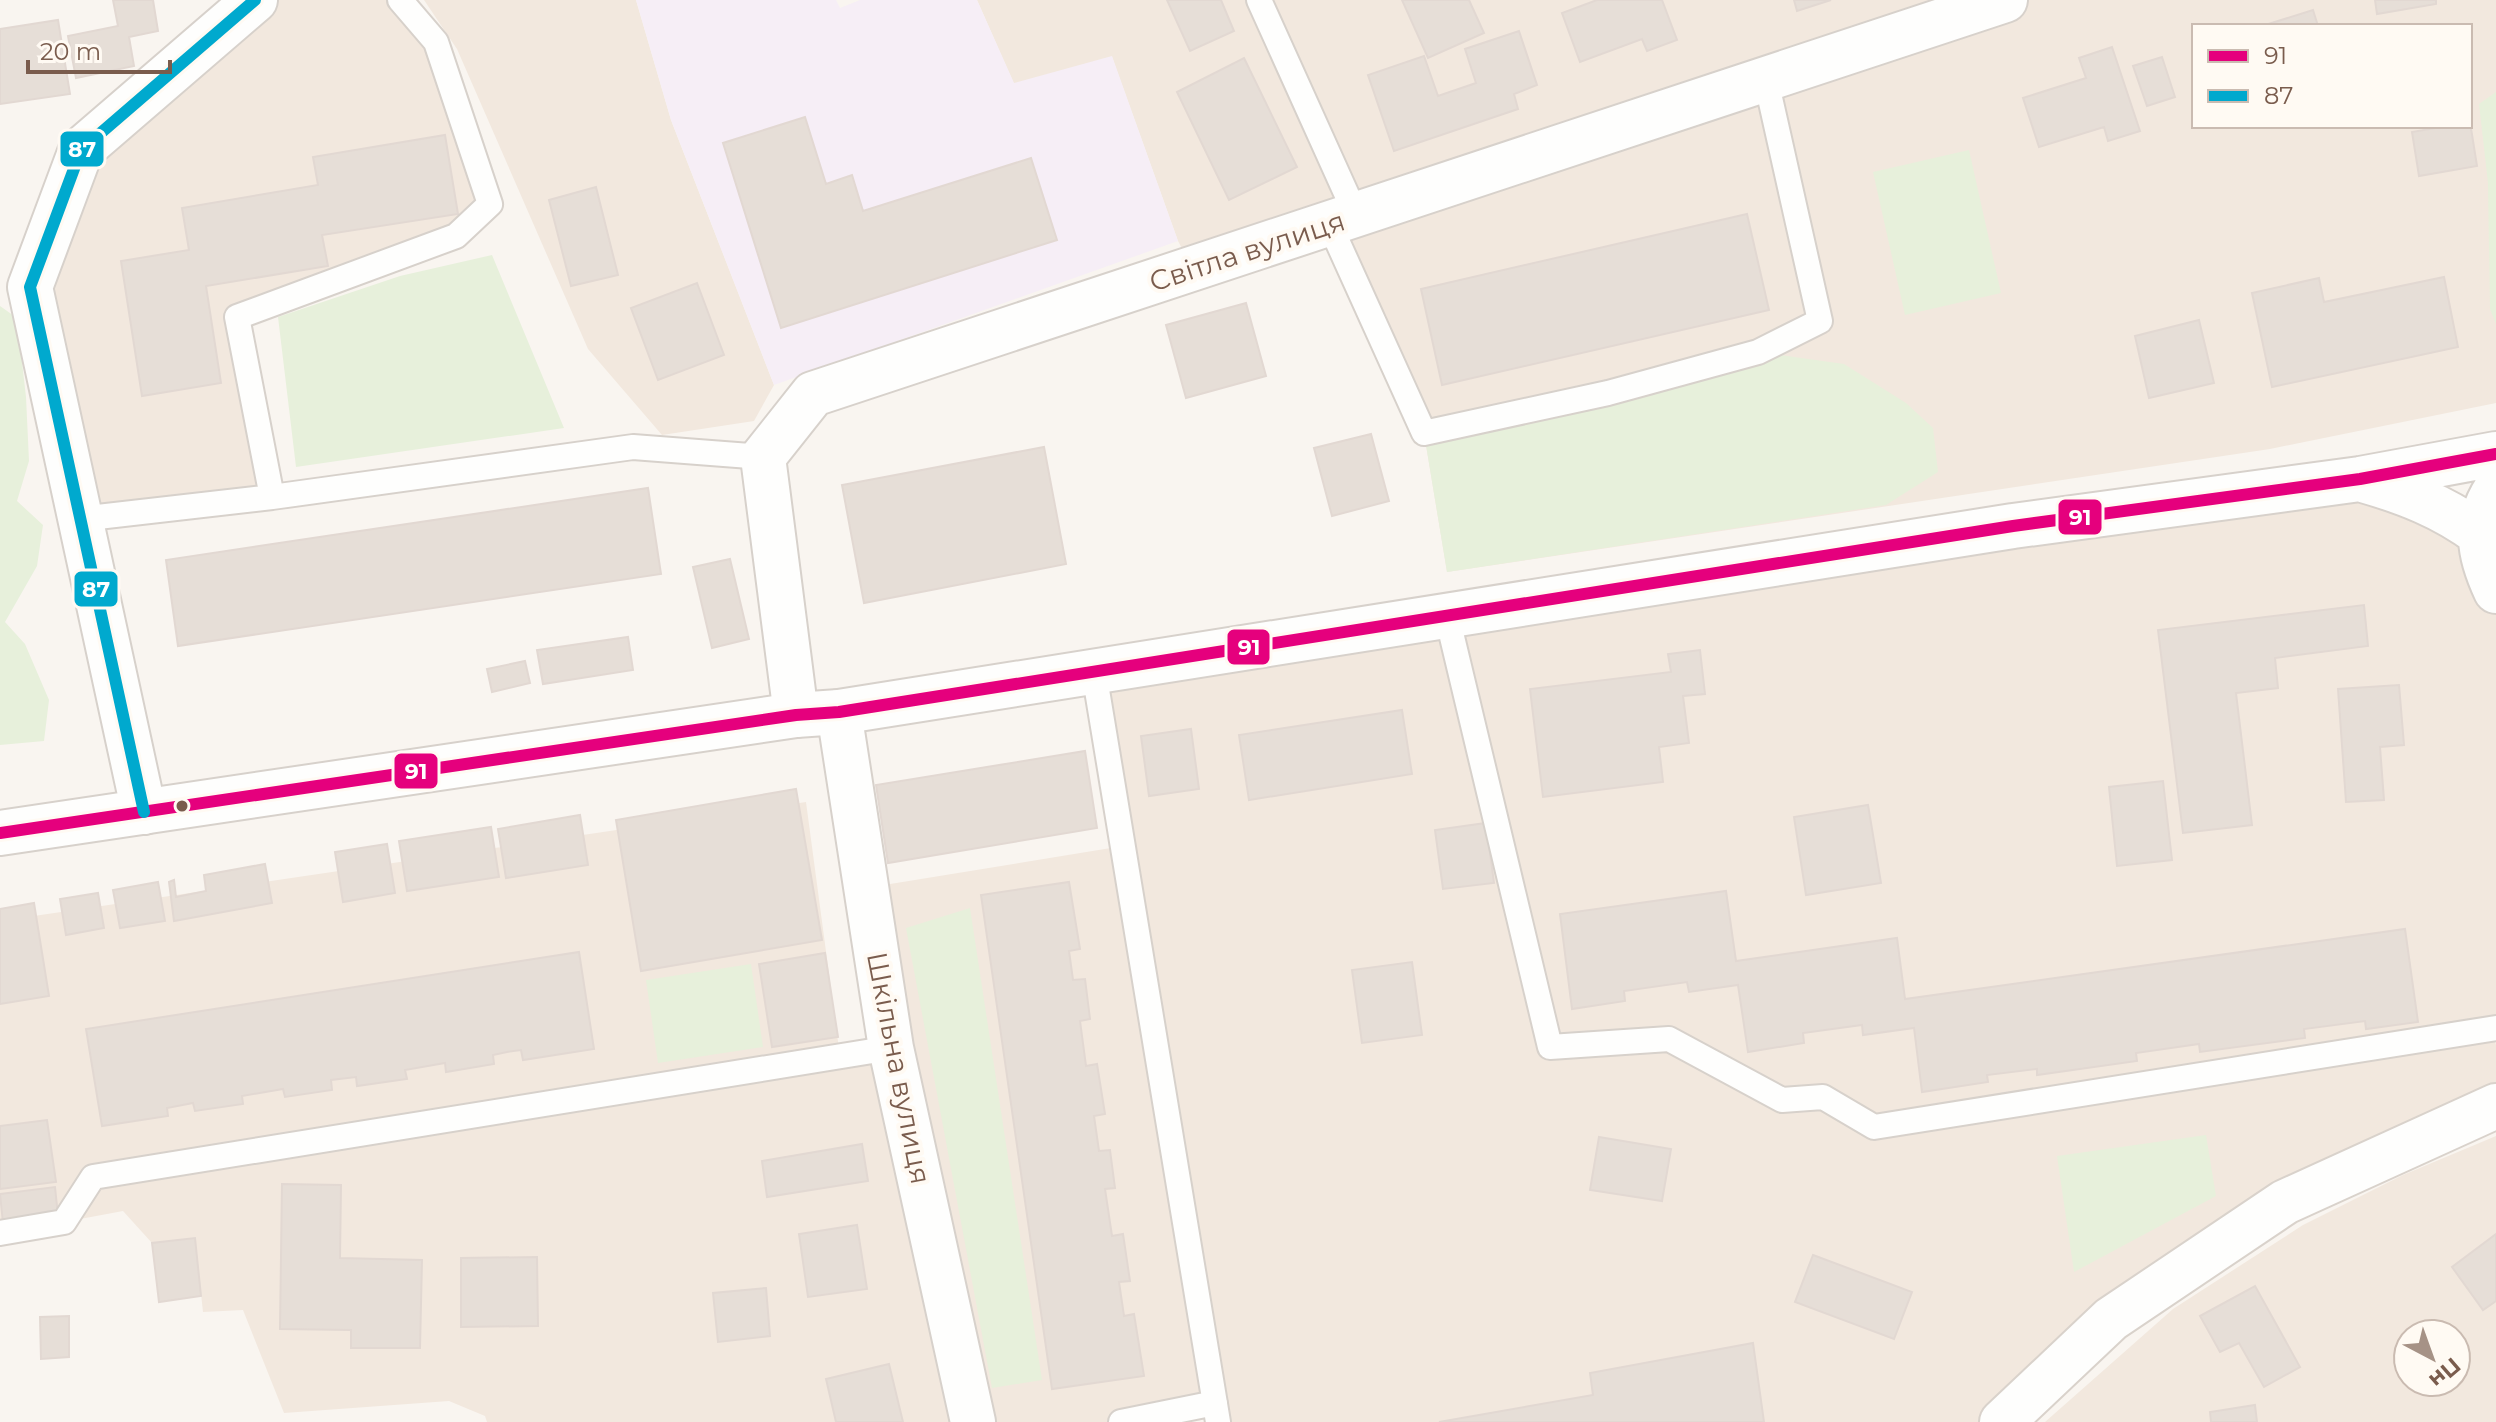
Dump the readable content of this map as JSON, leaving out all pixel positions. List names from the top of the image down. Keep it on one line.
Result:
{"streets":{"street":["Світла вулиця","Шкільна вулиця"]},"lines":["transit line 87","transit line 91"],"legend":["91","87"],"scale_bar":"20 m","north":"bottom right"}
